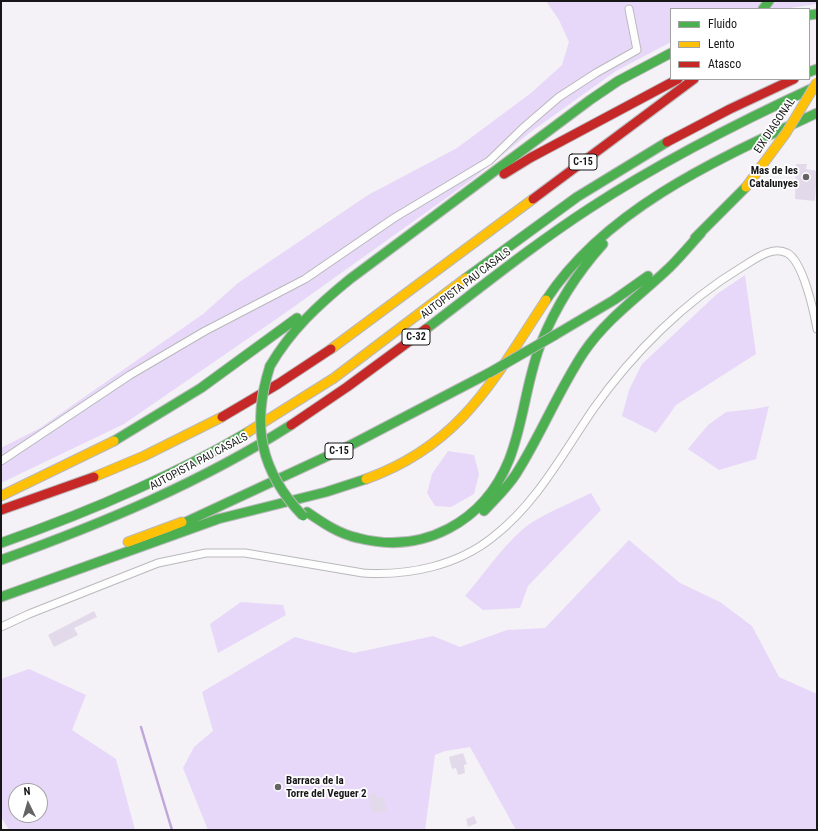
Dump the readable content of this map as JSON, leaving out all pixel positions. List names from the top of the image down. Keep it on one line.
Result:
{"streets":{"highway":["EIX DIAGONAL","C-15","AUTOPISTA PAU CASALS","C-32"]},"crossings":[["EIX DIAGONAL","C-15"]],"places":["Mas de les Catalunyes","Barraca de la Torre del Veguer 2"],"legend":["Fluido","Lento","Atasco"],"north":"top"}
